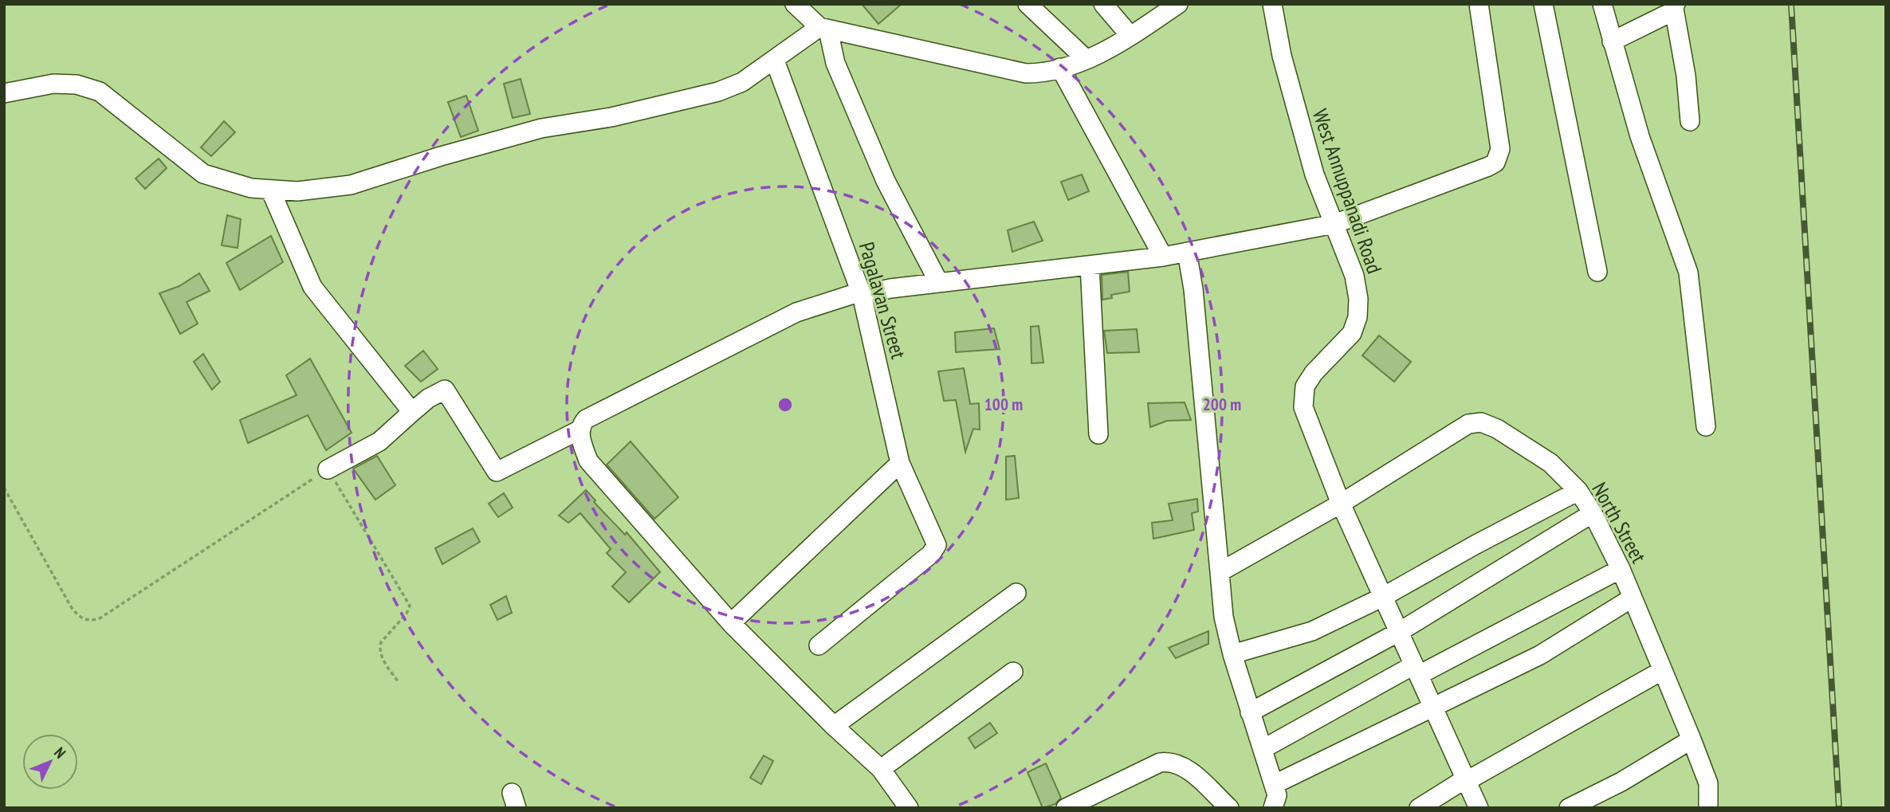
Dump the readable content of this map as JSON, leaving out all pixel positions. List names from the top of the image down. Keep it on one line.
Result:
{"streets":{"street":["West Annuppanadi Road","Pagalavan Street","North Street"]},"crossings":[["West Annuppanadi Road","North Street"]],"north":"top right","rings":["100 m","200 m"]}
